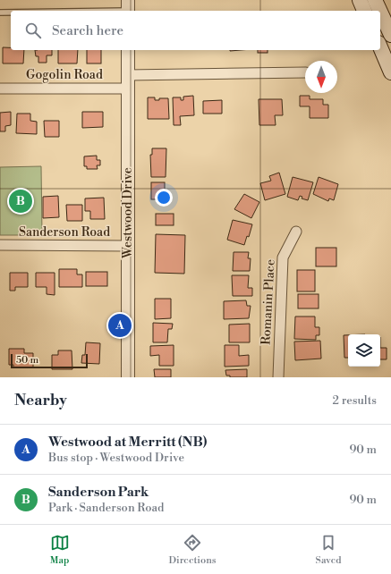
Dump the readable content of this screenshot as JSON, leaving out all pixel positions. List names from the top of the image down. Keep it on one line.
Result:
{"streets":{"street":["Gogolin Road","Westwood Drive","Sanderson Road","Romanin Place"]},"crossings":[["Gogolin Road","Westwood Drive"],["Westwood Drive","Sanderson Road"]],"scale_bar":"50 m","north":"bottom","page":{"search":"Search here","pins":["B","A"],"scale":"50 m","heading":["Nearby","2 results"],"list":[{"mark":"A","name":"Westwood at Merritt (NB)","note":"Bus stop · Westwood Drive","value":"90 m"},{"mark":"B","name":"Sanderson Park","note":"Park · Sanderson Road","value":"90 m"}],"nav":["Map","Directions","Saved"]}}
